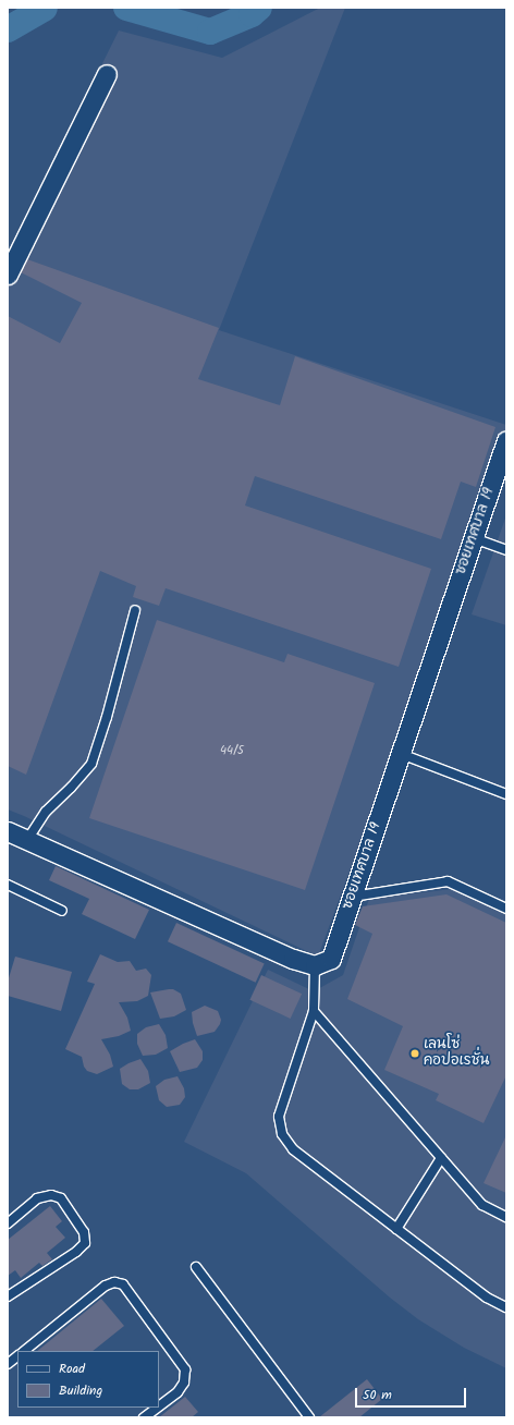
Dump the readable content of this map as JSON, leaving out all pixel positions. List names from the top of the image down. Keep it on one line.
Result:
{"streets":{"street":["ซอยเทศบาล 19"]},"places":["เลนโซ่ คอปอเรชั่น"],"house_numbers":["44/5"],"legend":["Road","Building"],"scale_bar":"50 m"}
